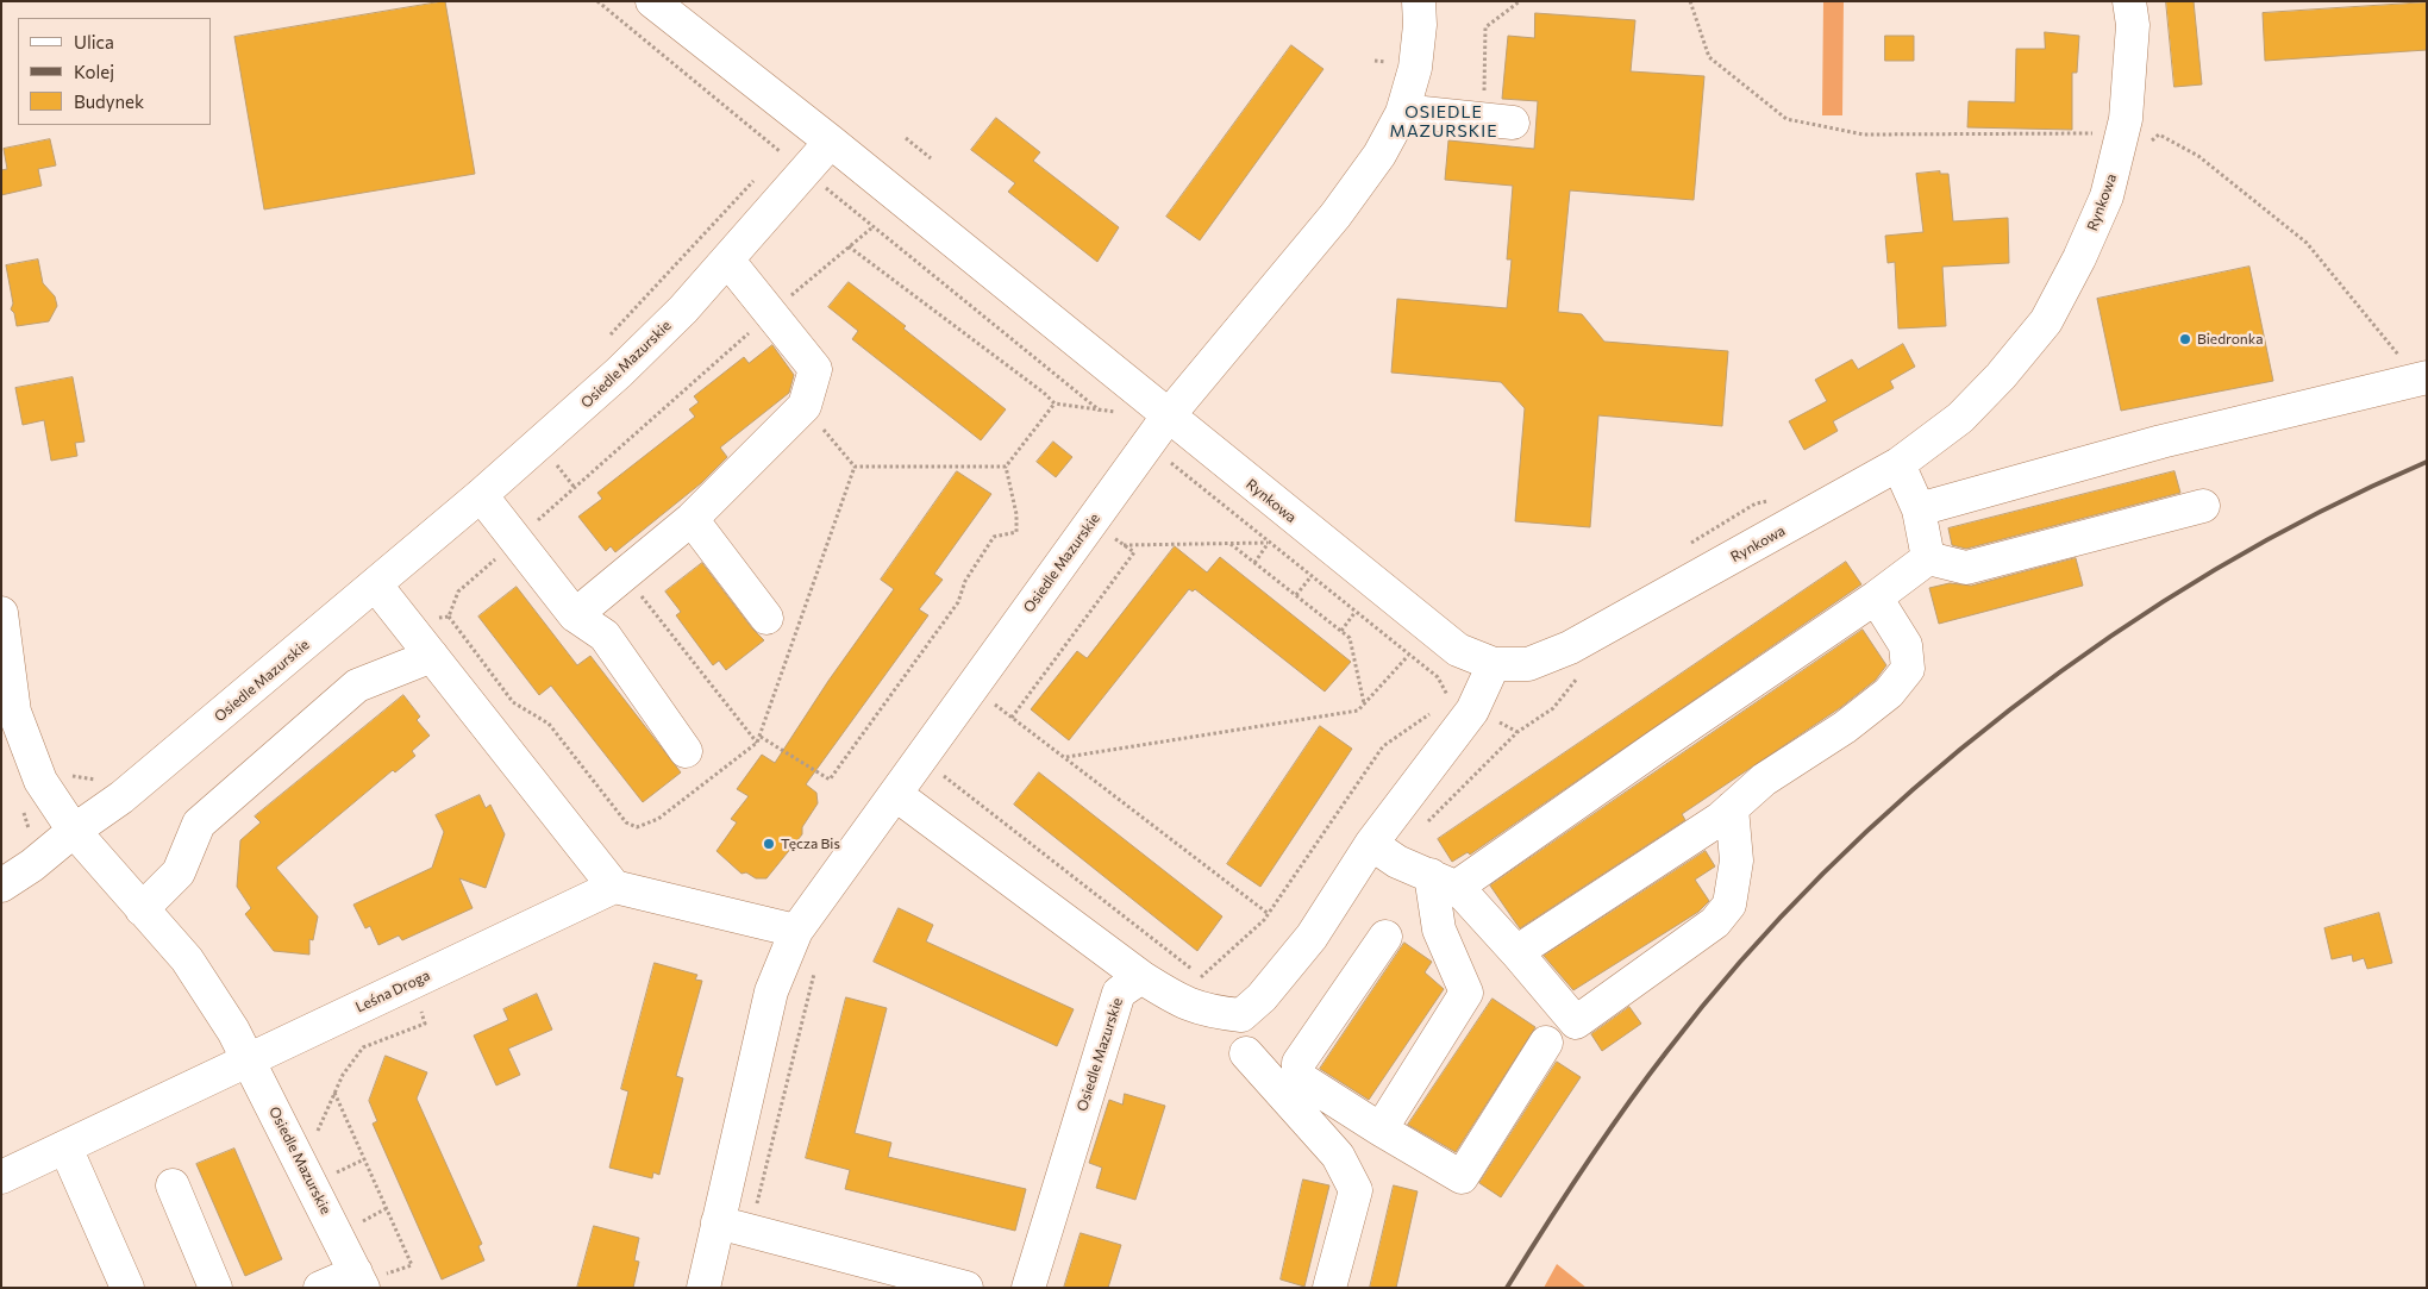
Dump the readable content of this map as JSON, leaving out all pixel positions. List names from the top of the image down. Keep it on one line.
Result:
{"streets":{"street":["Rynkowa","Osiedle Mazurskie","Leśna Droga"]},"crossings":[["Rynkowa","Osiedle Mazurskie"],["Osiedle Mazurskie","Leśna Droga"]],"districts":["OSIEDLE MAZURSKIE"],"places":["Biedronka","Tęcza Bis"],"legend":["Ulica","Kolej","Budynek"]}
